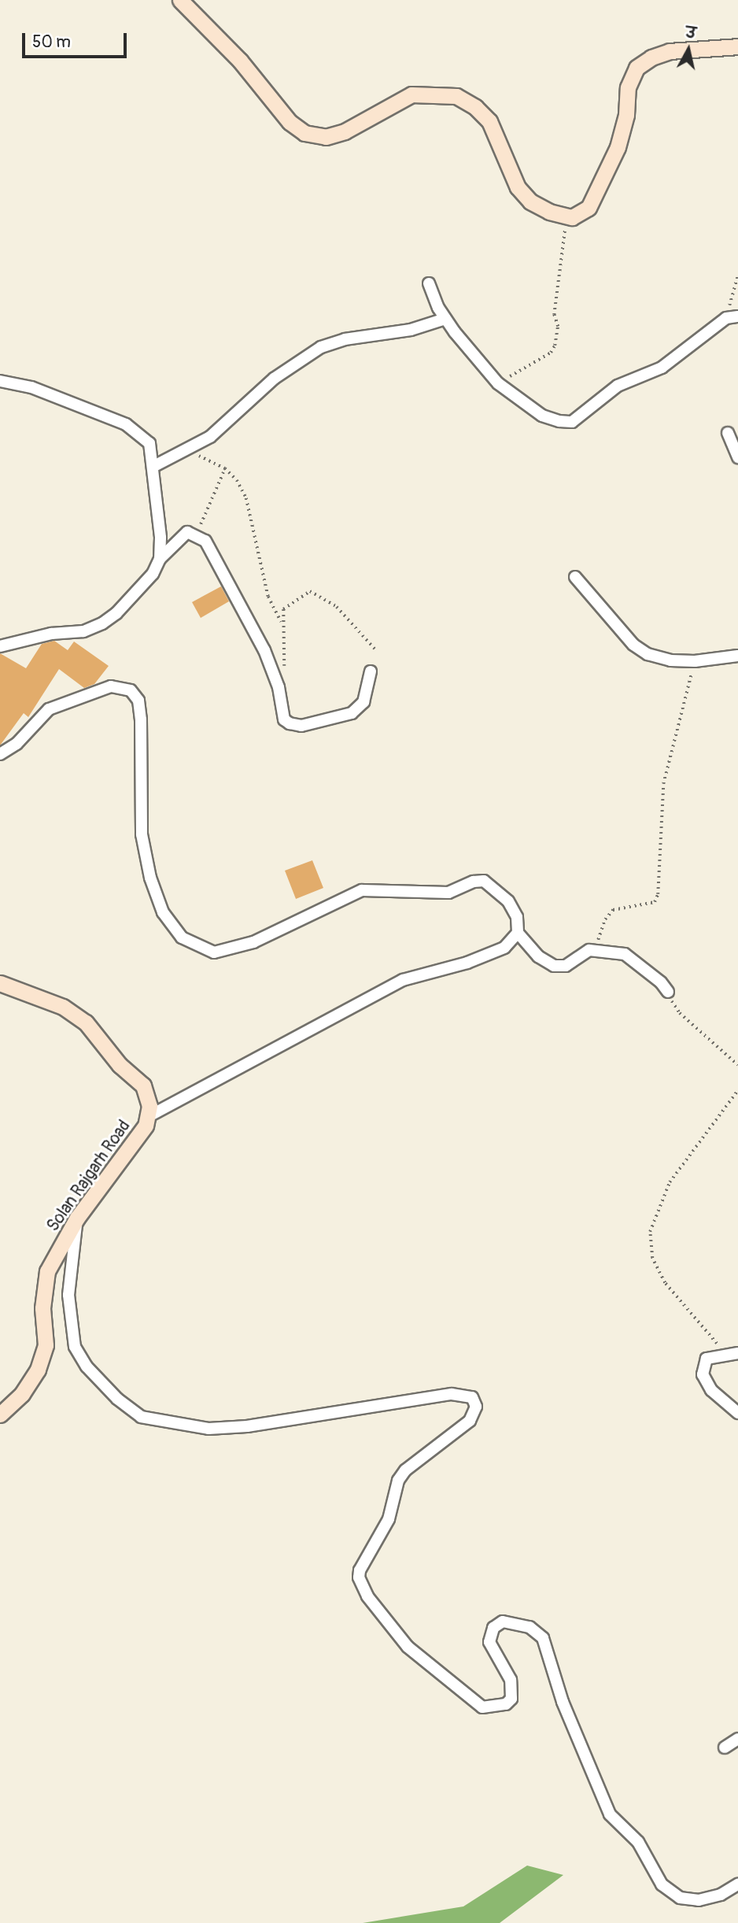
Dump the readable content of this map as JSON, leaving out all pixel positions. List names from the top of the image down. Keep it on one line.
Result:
{"streets":{"main road":["Solan Rajgarh Road"]},"scale_bar":"50 m","north":"top"}
